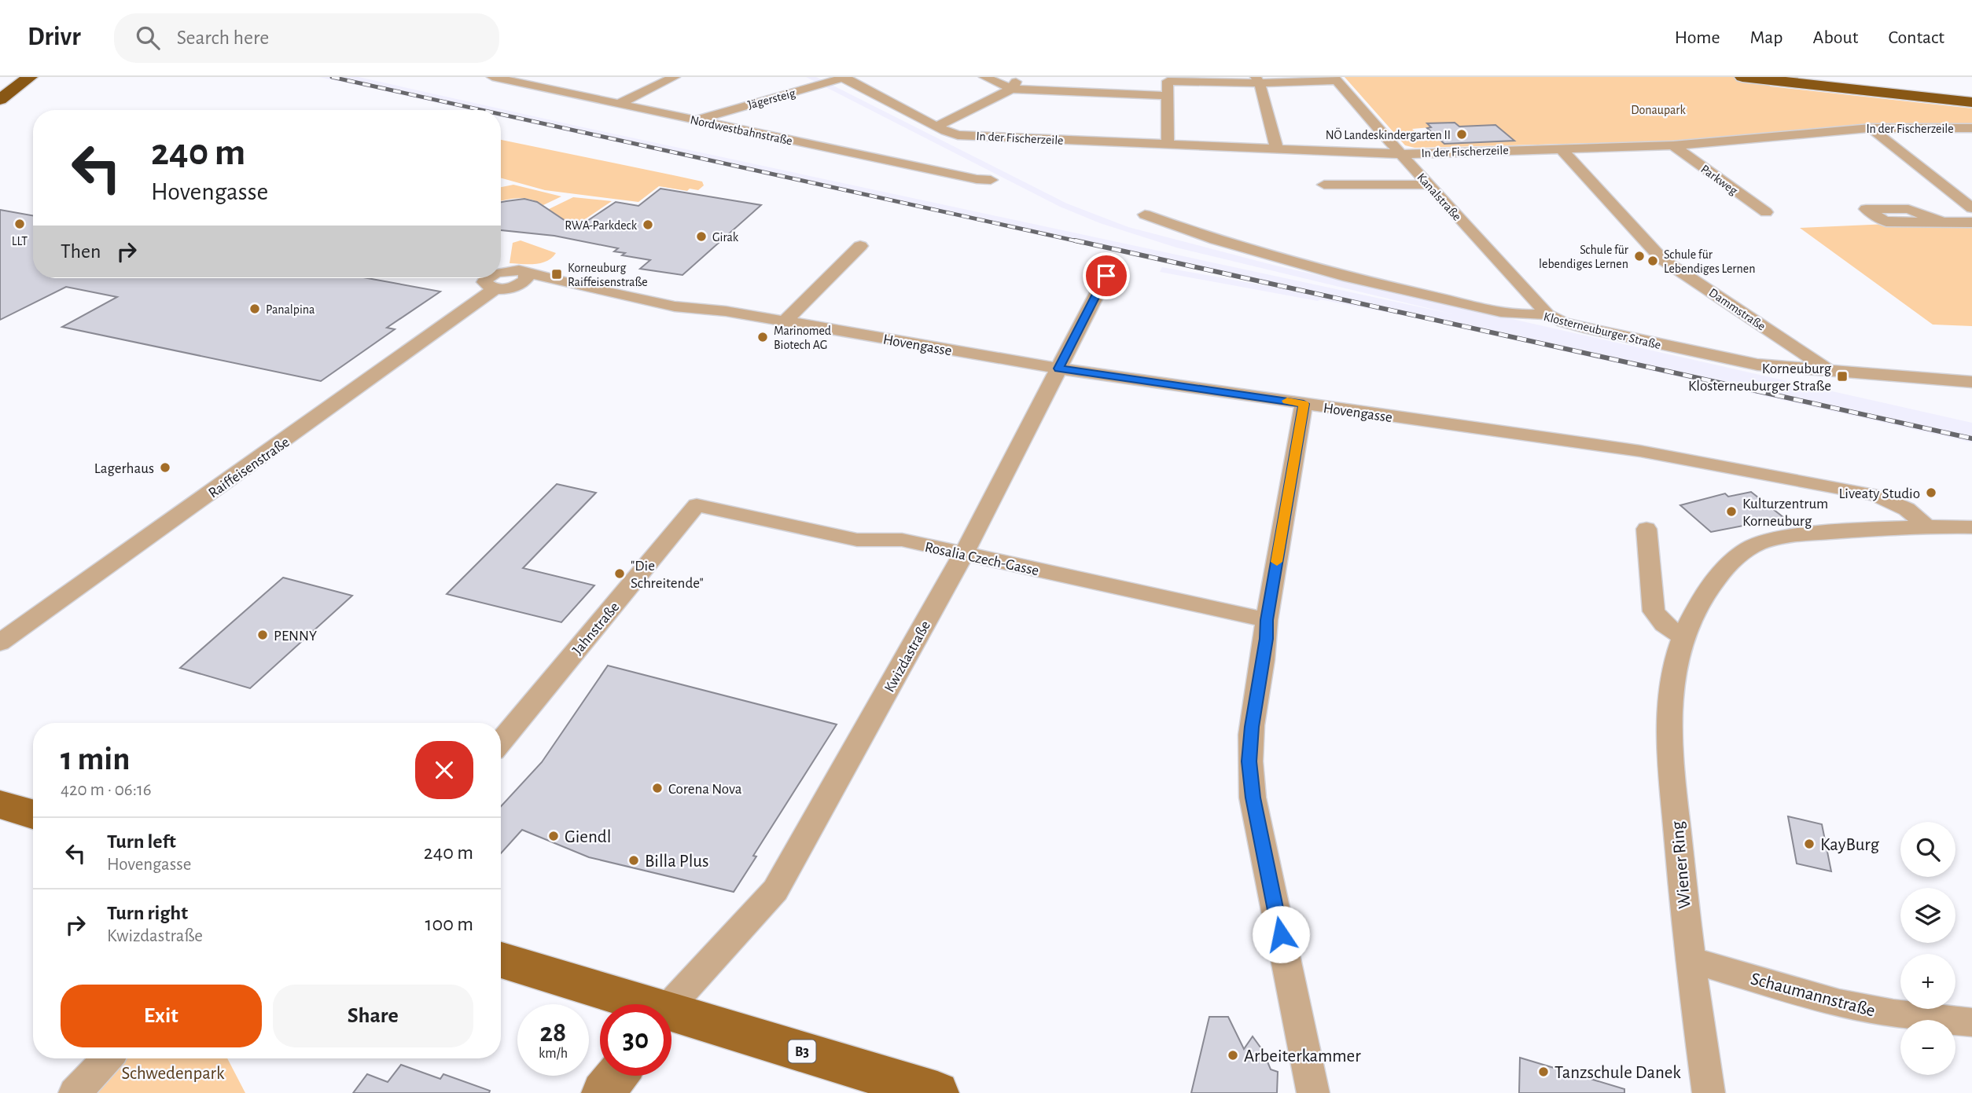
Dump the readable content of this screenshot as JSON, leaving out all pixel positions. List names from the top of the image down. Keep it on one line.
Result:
{"streets":{"main road":["B3"],"street":["Jägersteig","In der Fischerzeile","Nordwestbahnstraße","Parkweg","Kanalstraße","Dammstraße","Klosterneuburger Straße","Hovengasse","Raiffeisenstraße","Rosalia Czech-Gasse","Jahnstraße","Kwizdastraße","Wiener Ring","Schaumannstraße"]},"crossings":[["Jägersteig","Nordwestbahnstraße"],["In der Fischerzeile","Parkweg"],["In der Fischerzeile","Kanalstraße"],["In der Fischerzeile","Dammstraße"],["Kanalstraße","Klosterneuburger Straße"],["Dammstraße","Klosterneuburger Straße"],["Hovengasse","Raiffeisenstraße"],["Hovengasse","Kwizdastraße"],["Hovengasse","Wiener Ring"],["Rosalia Czech-Gasse","Jahnstraße"],["Rosalia Czech-Gasse","Kwizdastraße"],["Wiener Ring","Schaumannstraße"]],"parks":["Donaupark","Schwedenpark"],"places":{"other":["NÖ Landeskindergarten II","LLT","RWA-Parkdeck","Girak","Schule für lebendiges Lernen","Schule für Lebendiges Lernen","Panalpina","Marinomed Biotech AG","Lagerhaus","Liveaty Studio","Kulturzentrum Korneuburg","\"Die Schreitende\"","PENNY","Corena Nova","Giendl","KayBurg","Billa Plus","Arbeiterkammer","Tanzschule Danek"],"transit":["Korneuburg Raiffeisenstraße","Korneuburg Klosterneuburger Straße"]},"page":{"header":"Drivr","search":"Search here","nav":["Home","Map","About","Contact"],"turn":["240 m","Hovengasse"],"then":"Then","heading":["1 min","420 m · 06:16"],"list":[{"name":"Turn left","note":"Hovengasse","value":"240 m"},{"name":"Turn right","note":"Kwizdastraße","value":"100 m"}],"map_buttons":["+","−"],"buttons":["Exit","Share"],"speed":"28 km/h","limit":"30"}}
